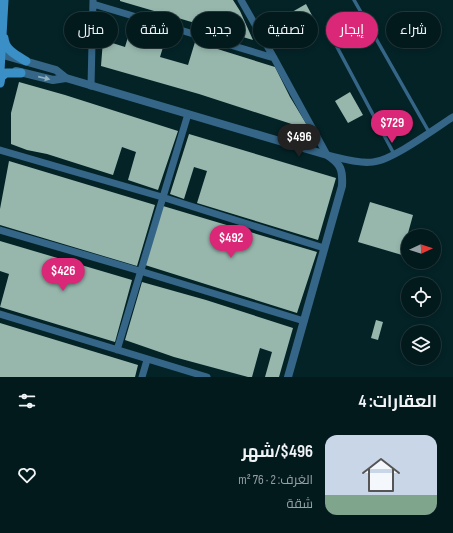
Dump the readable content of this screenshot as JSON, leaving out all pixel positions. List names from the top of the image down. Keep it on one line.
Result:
{"north":"right","page":{"chip":["شراء","إيجار","تصفية","جديد","شقة","منزل"],"price":["$729","$496","$492","$426"],"heading":"العقارات: 4","list":[{"name":"$496/شهر","note":"الغرف: 2 · 76 m² · شقة"}]}}
